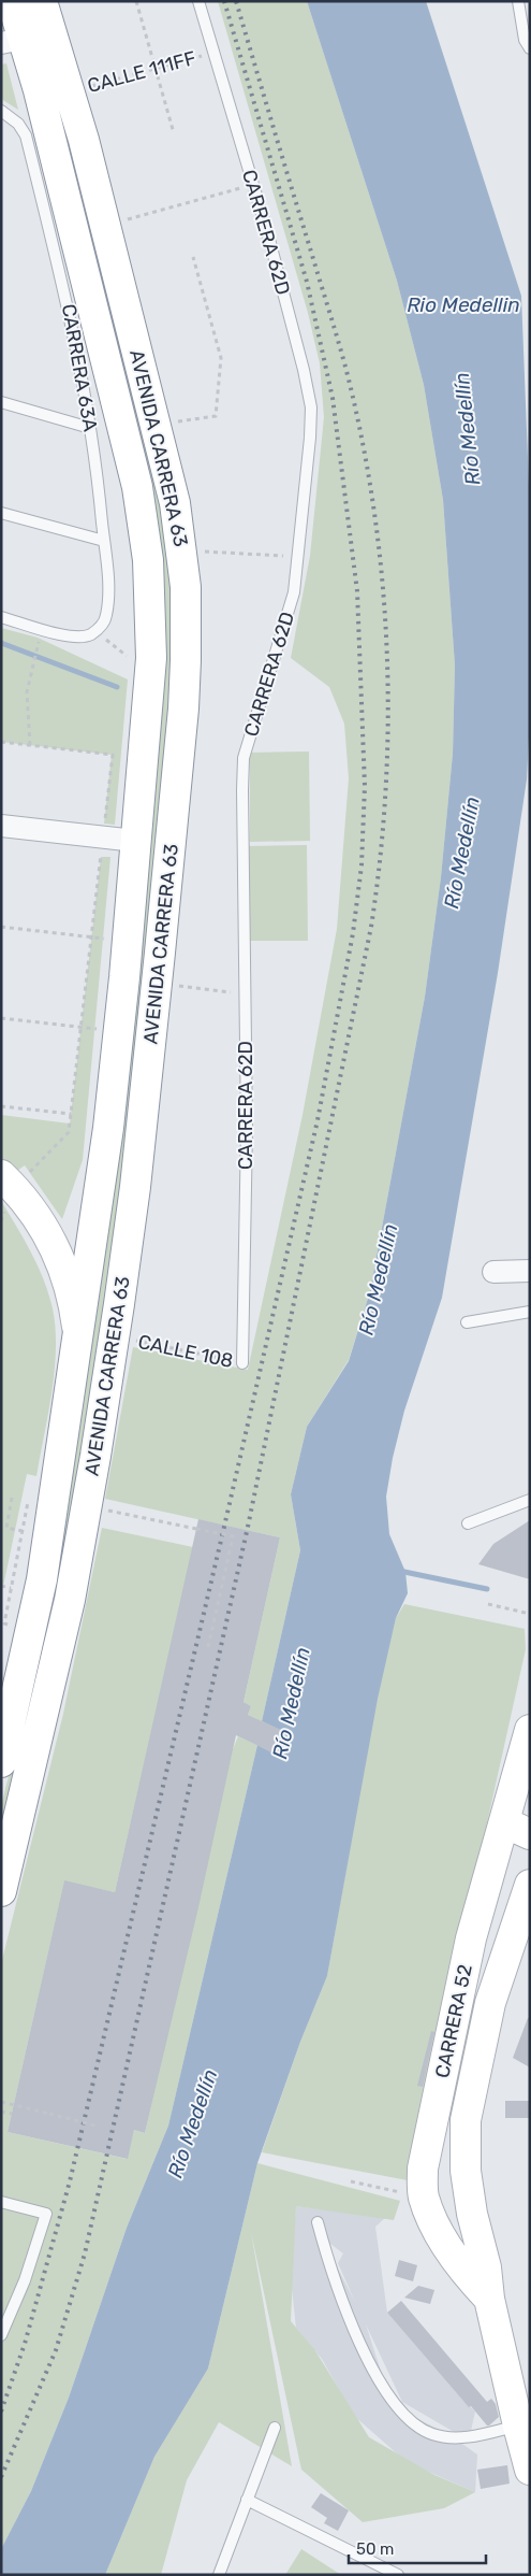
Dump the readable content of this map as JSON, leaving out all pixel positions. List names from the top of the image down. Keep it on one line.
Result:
{"streets":{"main road":["AVENIDA CARRERA 63","CARRERA 52"],"lane":["CARRERA 62D","CARRERA 63A"],"path":["CALLE 111FF","CALLE 108"]},"crossings":[["CALLE 111FF","CARRERA 62D"],["CALLE 111FF","AVENIDA CARRERA 63"],["CARRERA 62D","CALLE 108"]],"water":["Rio Medellin","Río Medellín"],"scale_bar":"50 m"}
